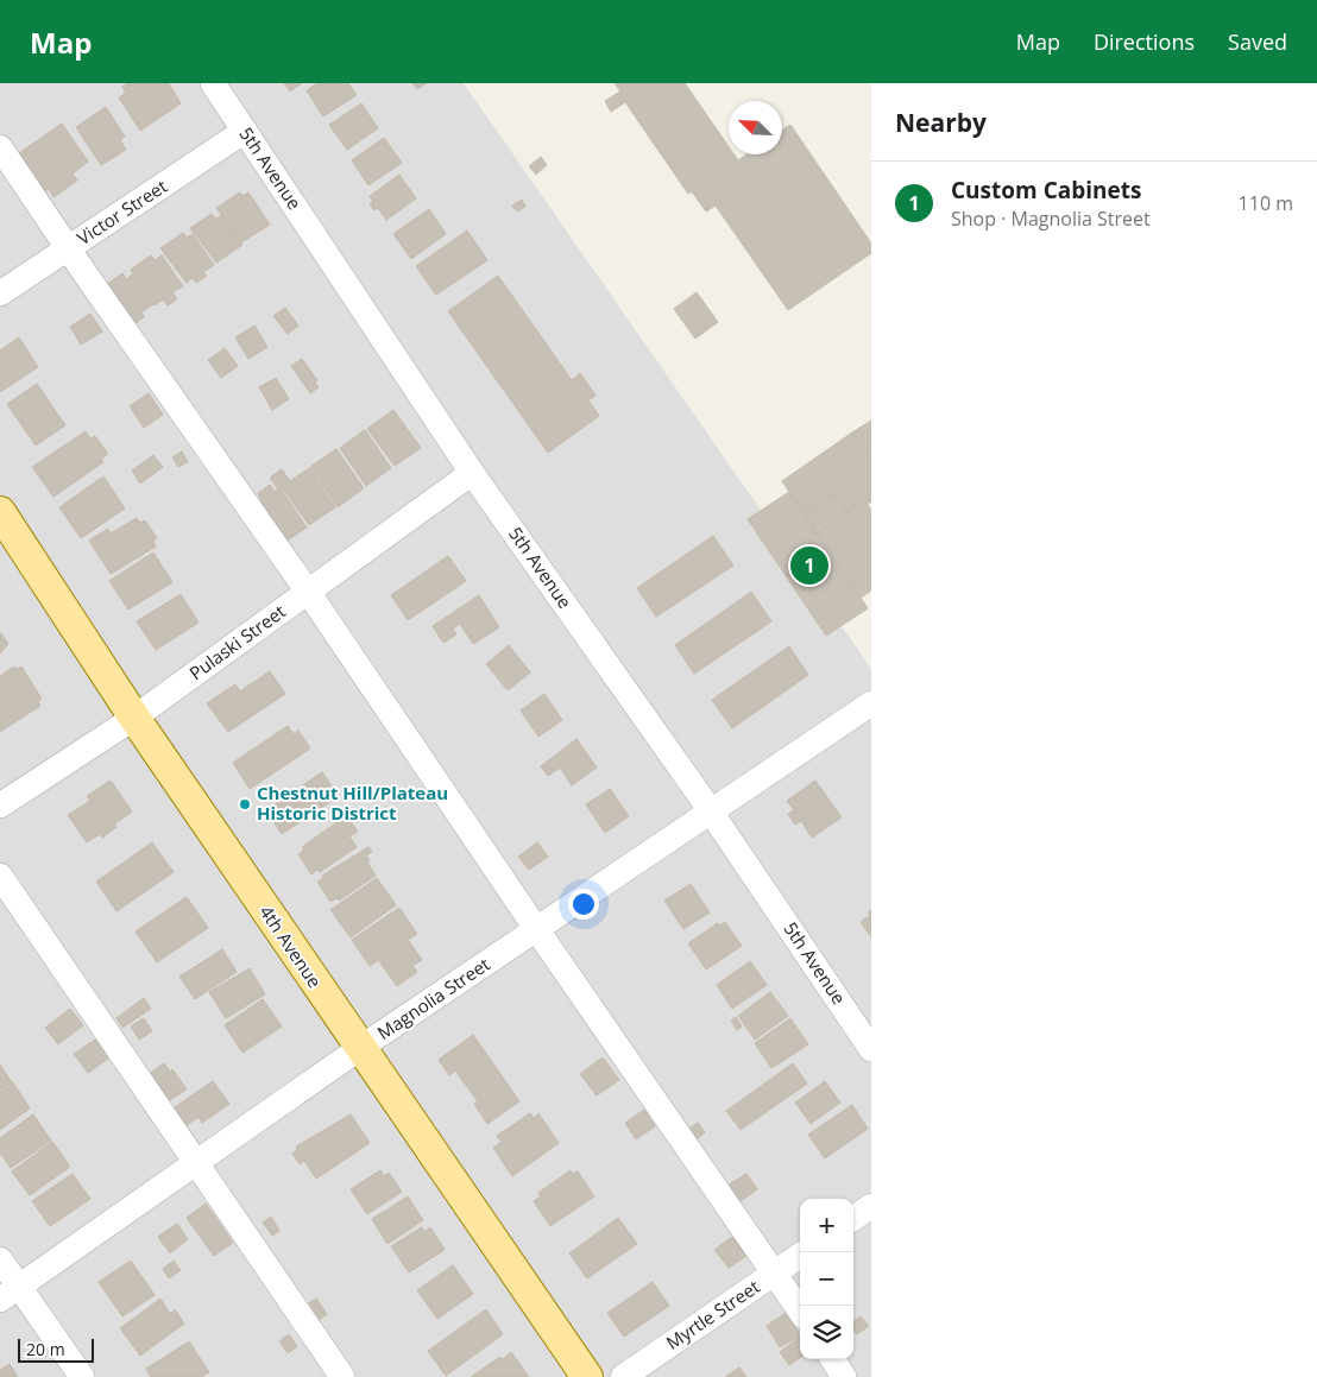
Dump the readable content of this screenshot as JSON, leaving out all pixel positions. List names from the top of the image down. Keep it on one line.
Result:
{"streets":{"main road":["4th Avenue"],"street":["5th Avenue","Victor Street","Pulaski Street","Magnolia Street","Myrtle Street"]},"crossings":[["5th Avenue","Victor Street"],["5th Avenue","Pulaski Street"],["5th Avenue","Magnolia Street"],["Pulaski Street","4th Avenue"],["4th Avenue","Magnolia Street"]],"places":["Chestnut Hill/Plateau Historic District"],"scale_bar":"20 m","north":"top left","page":{"header":"Map","nav":["Map","Directions","Saved"],"heading":"Nearby","list":[{"mark":"1","name":"Custom Cabinets","note":"Shop · Magnolia Street","value":"110 m"}],"pins":"1","map_buttons":["+","−"],"scale":"20 m"}}
